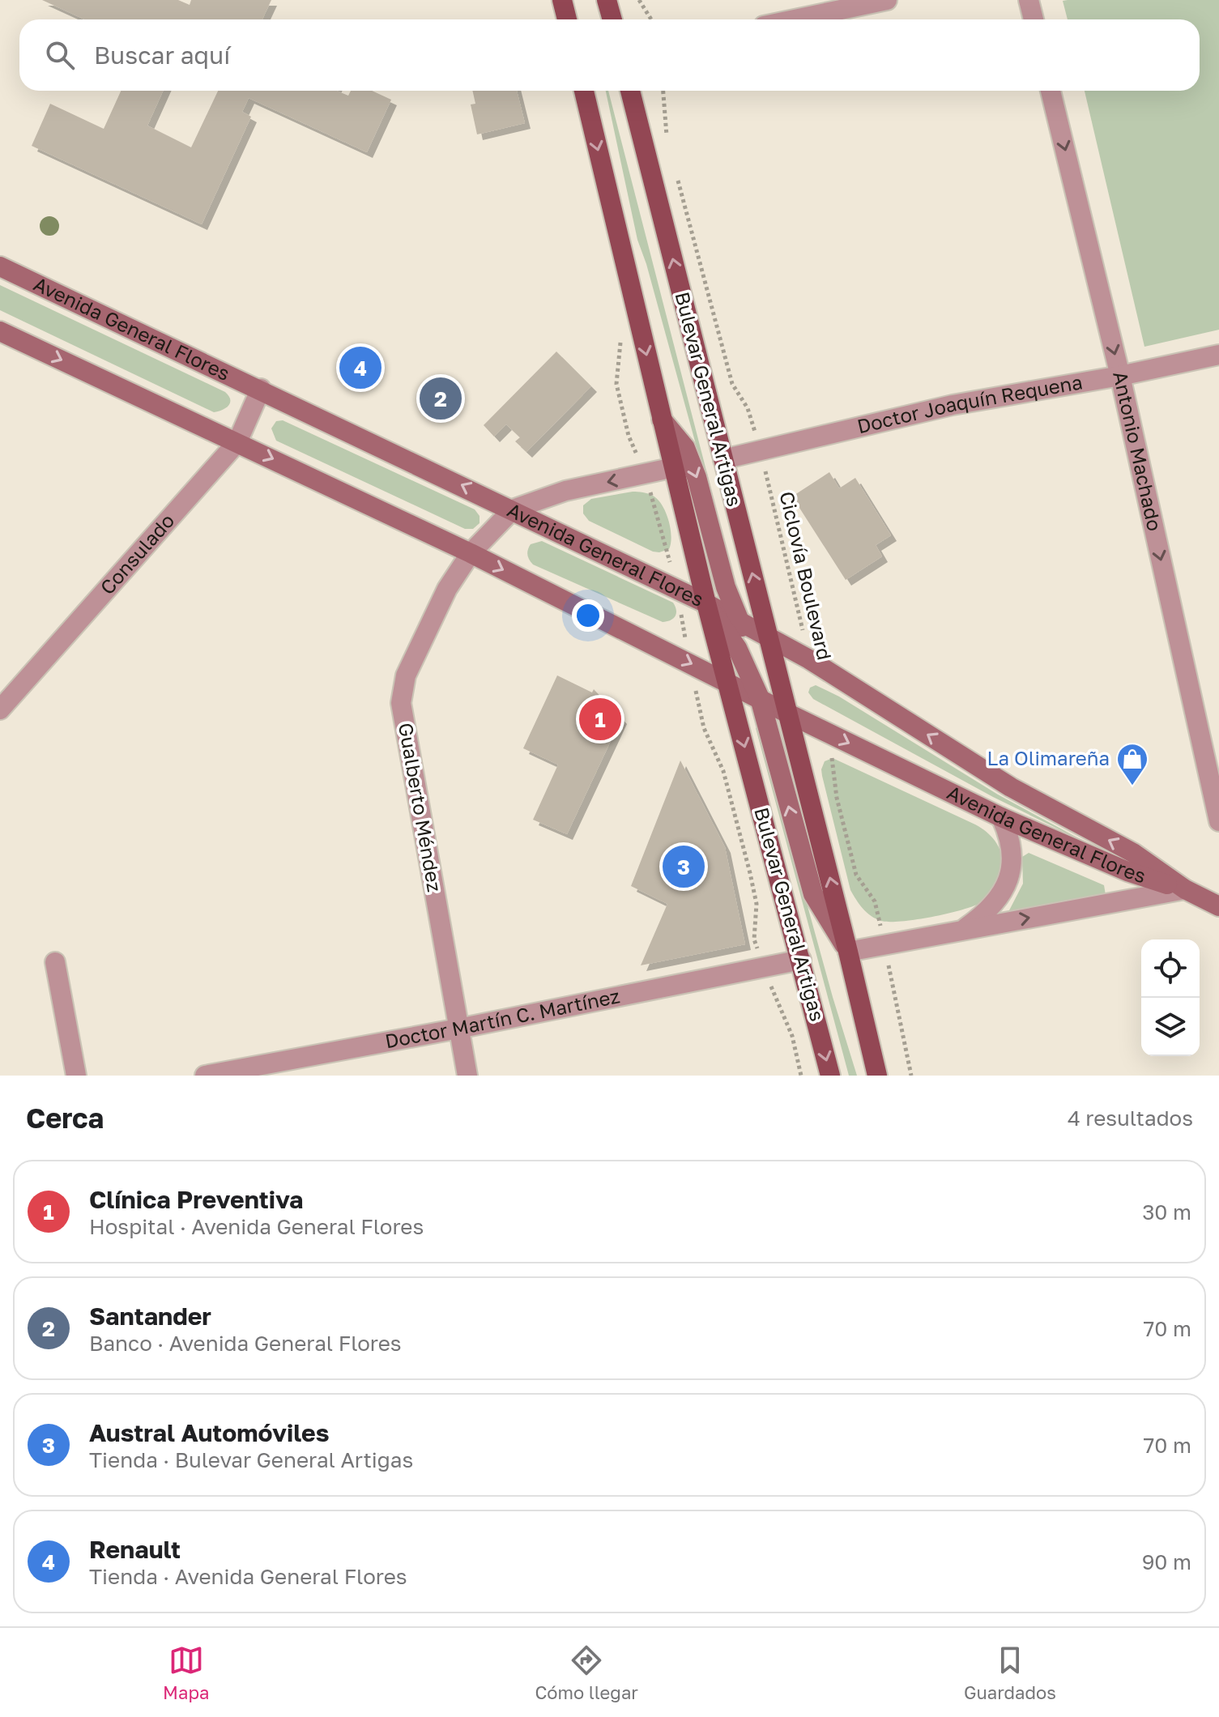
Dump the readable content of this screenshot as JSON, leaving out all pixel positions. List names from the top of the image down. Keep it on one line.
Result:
{"streets":{"main road":["Avenida General Flores","Bulevar General Artigas"],"street":["Doctor Joaquín Requena","Antonio Machado","Consulado","Gualberto Méndez","Doctor Martín C. Martínez"],"path":["Ciclovía Boulevard"]},"crossings":[["Avenida General Flores","Bulevar General Artigas"],["Avenida General Flores","Consulado"],["Avenida General Flores","Ciclovía Boulevard"],["Avenida General Flores","Gualberto Méndez"],["Bulevar General Artigas","Doctor Joaquín Requena"],["Bulevar General Artigas","Doctor Martín C. Martínez"],["Doctor Joaquín Requena","Antonio Machado"],["Doctor Joaquín Requena","Ciclovía Boulevard"],["Gualberto Méndez","Doctor Martín C. Martínez"]],"one_way":["Antonio Machado"],"places":{"shop":["La Olimareña"]},"page":{"search":"Buscar aquí","pins":["4","2","1","3"],"heading":["Cerca","4 resultados"],"list":[{"mark":"1","name":"Clínica Preventiva","note":"Hospital · Avenida General Flores","value":"30 m"},{"mark":"2","name":"Santander","note":"Banco · Avenida General Flores","value":"70 m"},{"mark":"3","name":"Austral Automóviles","note":"Tienda · Bulevar General Artigas","value":"70 m"},{"mark":"4","name":"Renault","note":"Tienda · Avenida General Flores","value":"90 m"}],"nav":["Mapa","Cómo llegar","Guardados"]}}
